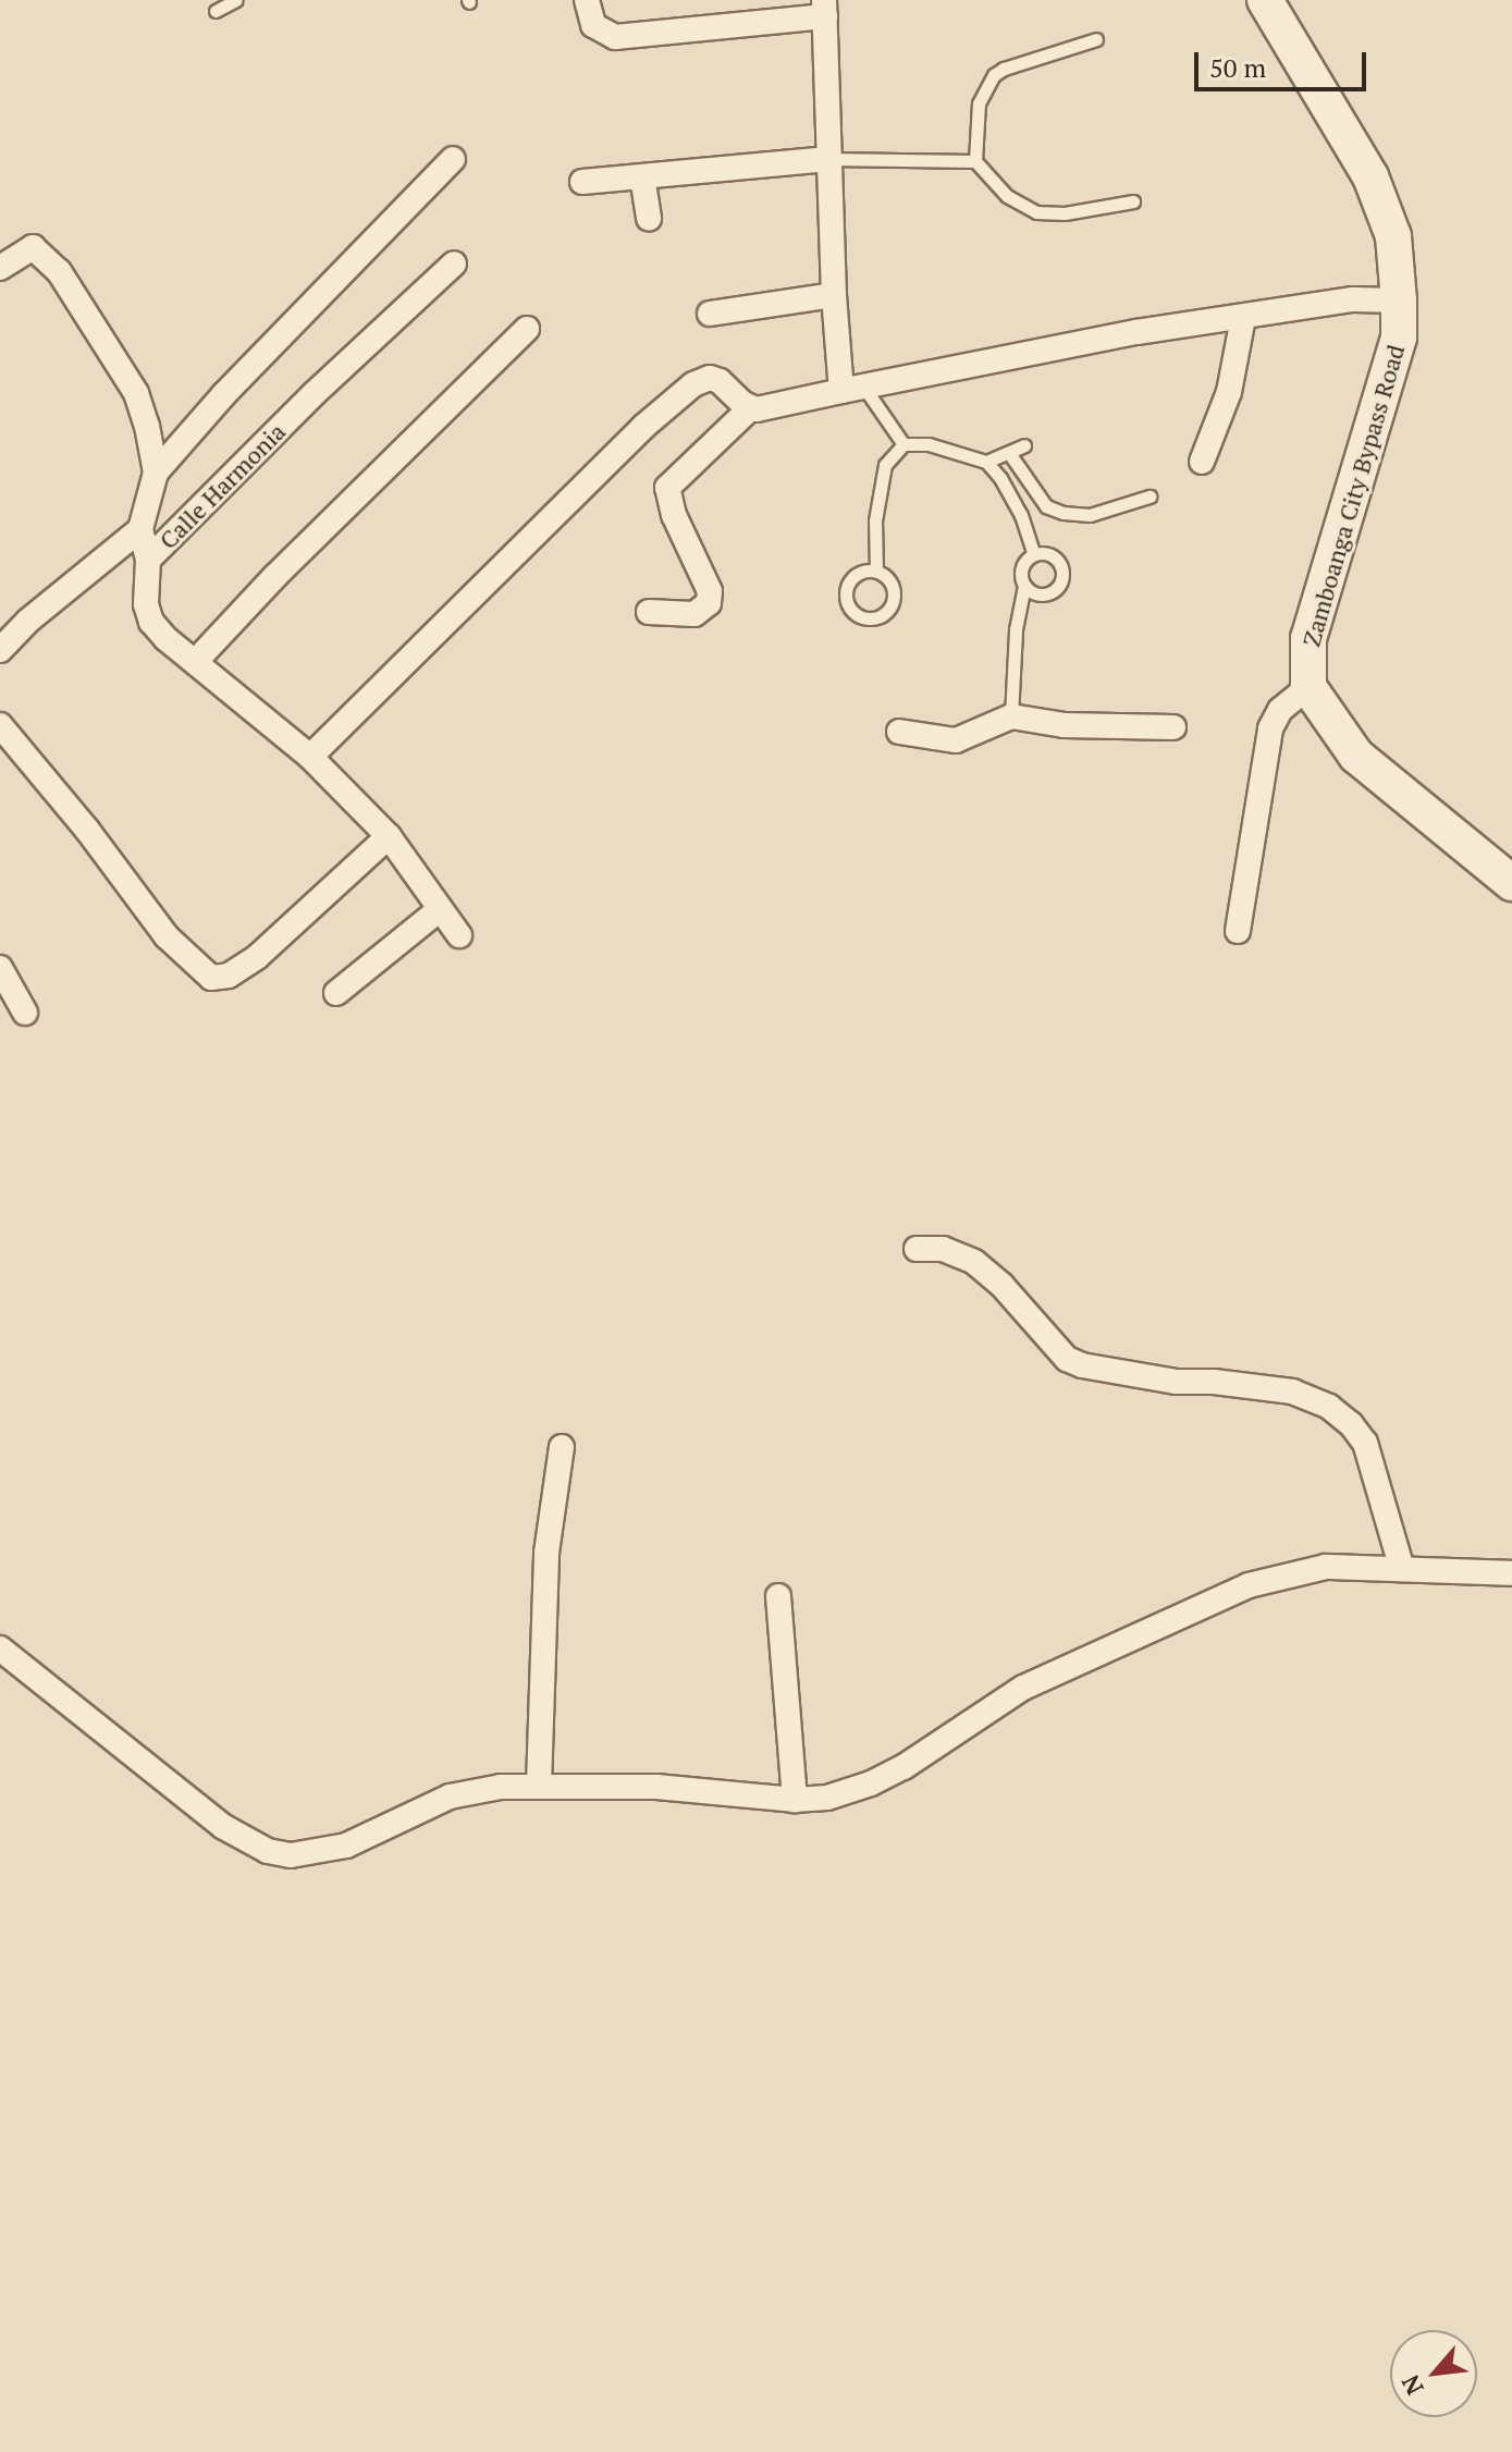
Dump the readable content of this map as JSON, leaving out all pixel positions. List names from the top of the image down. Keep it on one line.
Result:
{"streets":{"main road":["Zamboanga City Bypass Road"],"street":["Calle Harmonia"]},"scale_bar":"50 m","north":"bottom left"}
